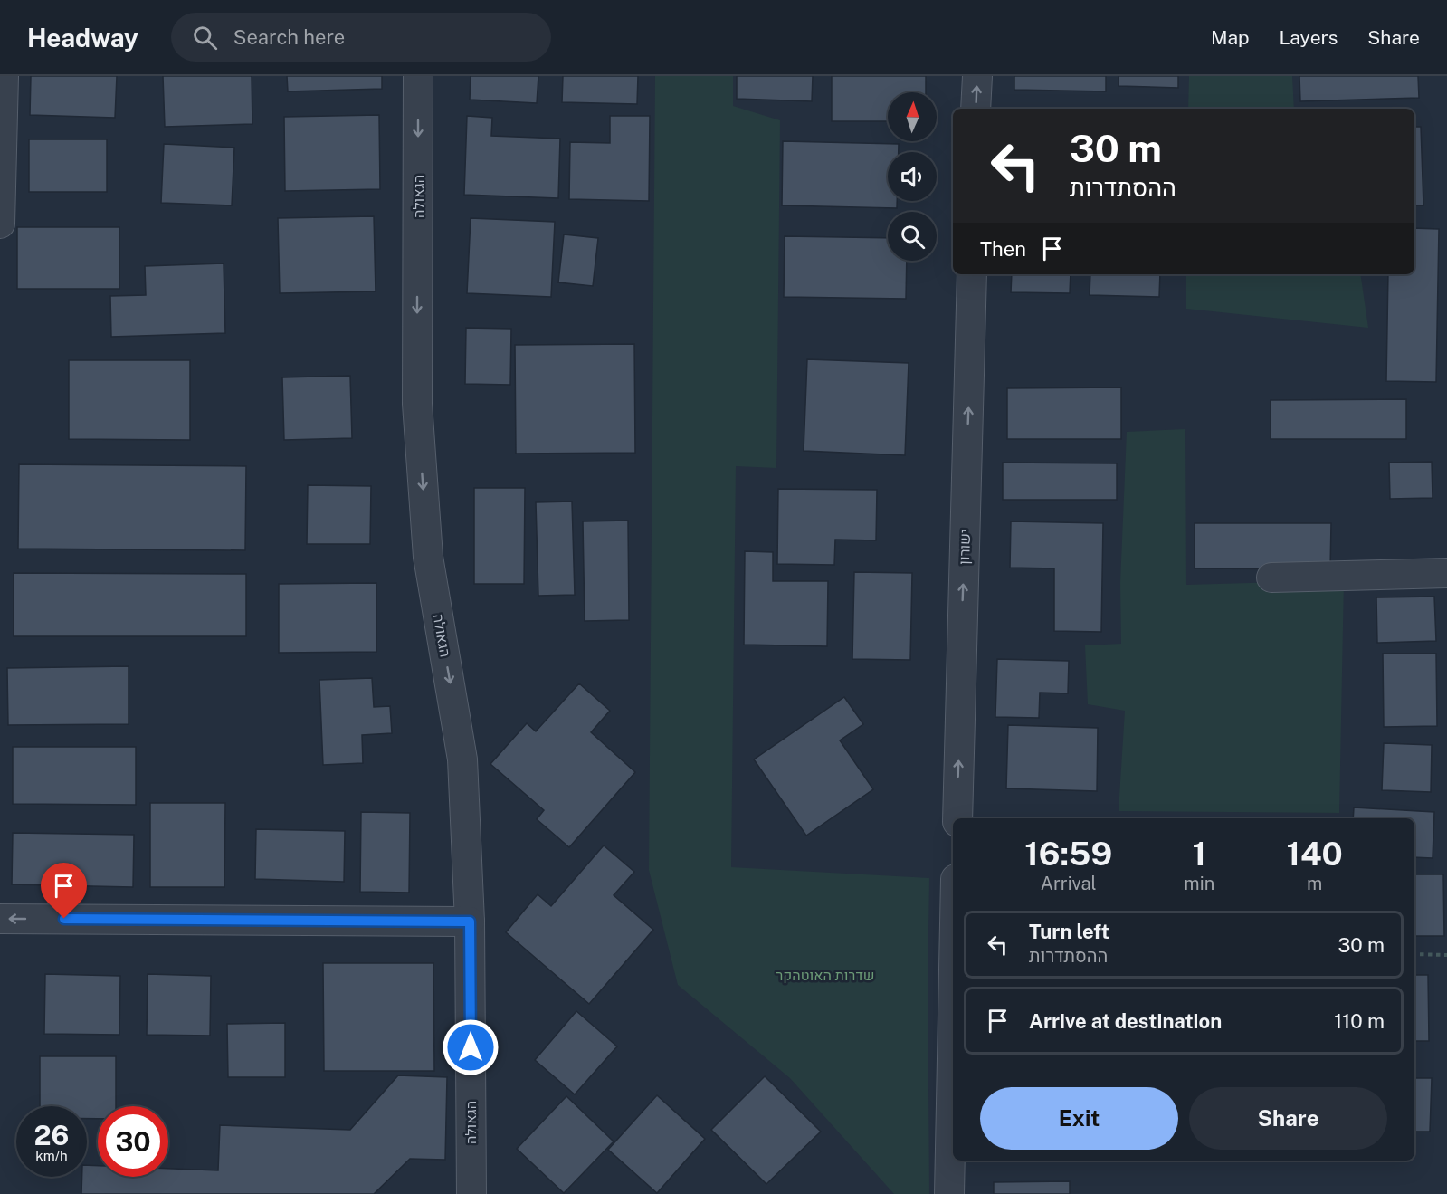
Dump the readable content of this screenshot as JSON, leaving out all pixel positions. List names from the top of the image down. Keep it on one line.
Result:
{"streets":{"street":["הגאולה","ישורון"]},"one_way":["הגאולה","ישורון"],"parks":["שדרות האוטהקר"],"north":"top","page":{"header":"Headway","search":"Search here","nav":["Map","Layers","Share"],"turn":["30 m","ההסתדרות"],"then":"Then","eta":["16:59","Arrival","1","min","140","m"],"list":[{"name":"Turn left","note":"ההסתדרות","value":"30 m"},{"name":"Arrive at destination","value":"110 m"}],"buttons":["Exit","Share"],"speed":"26 km/h","limit":"30"}}
